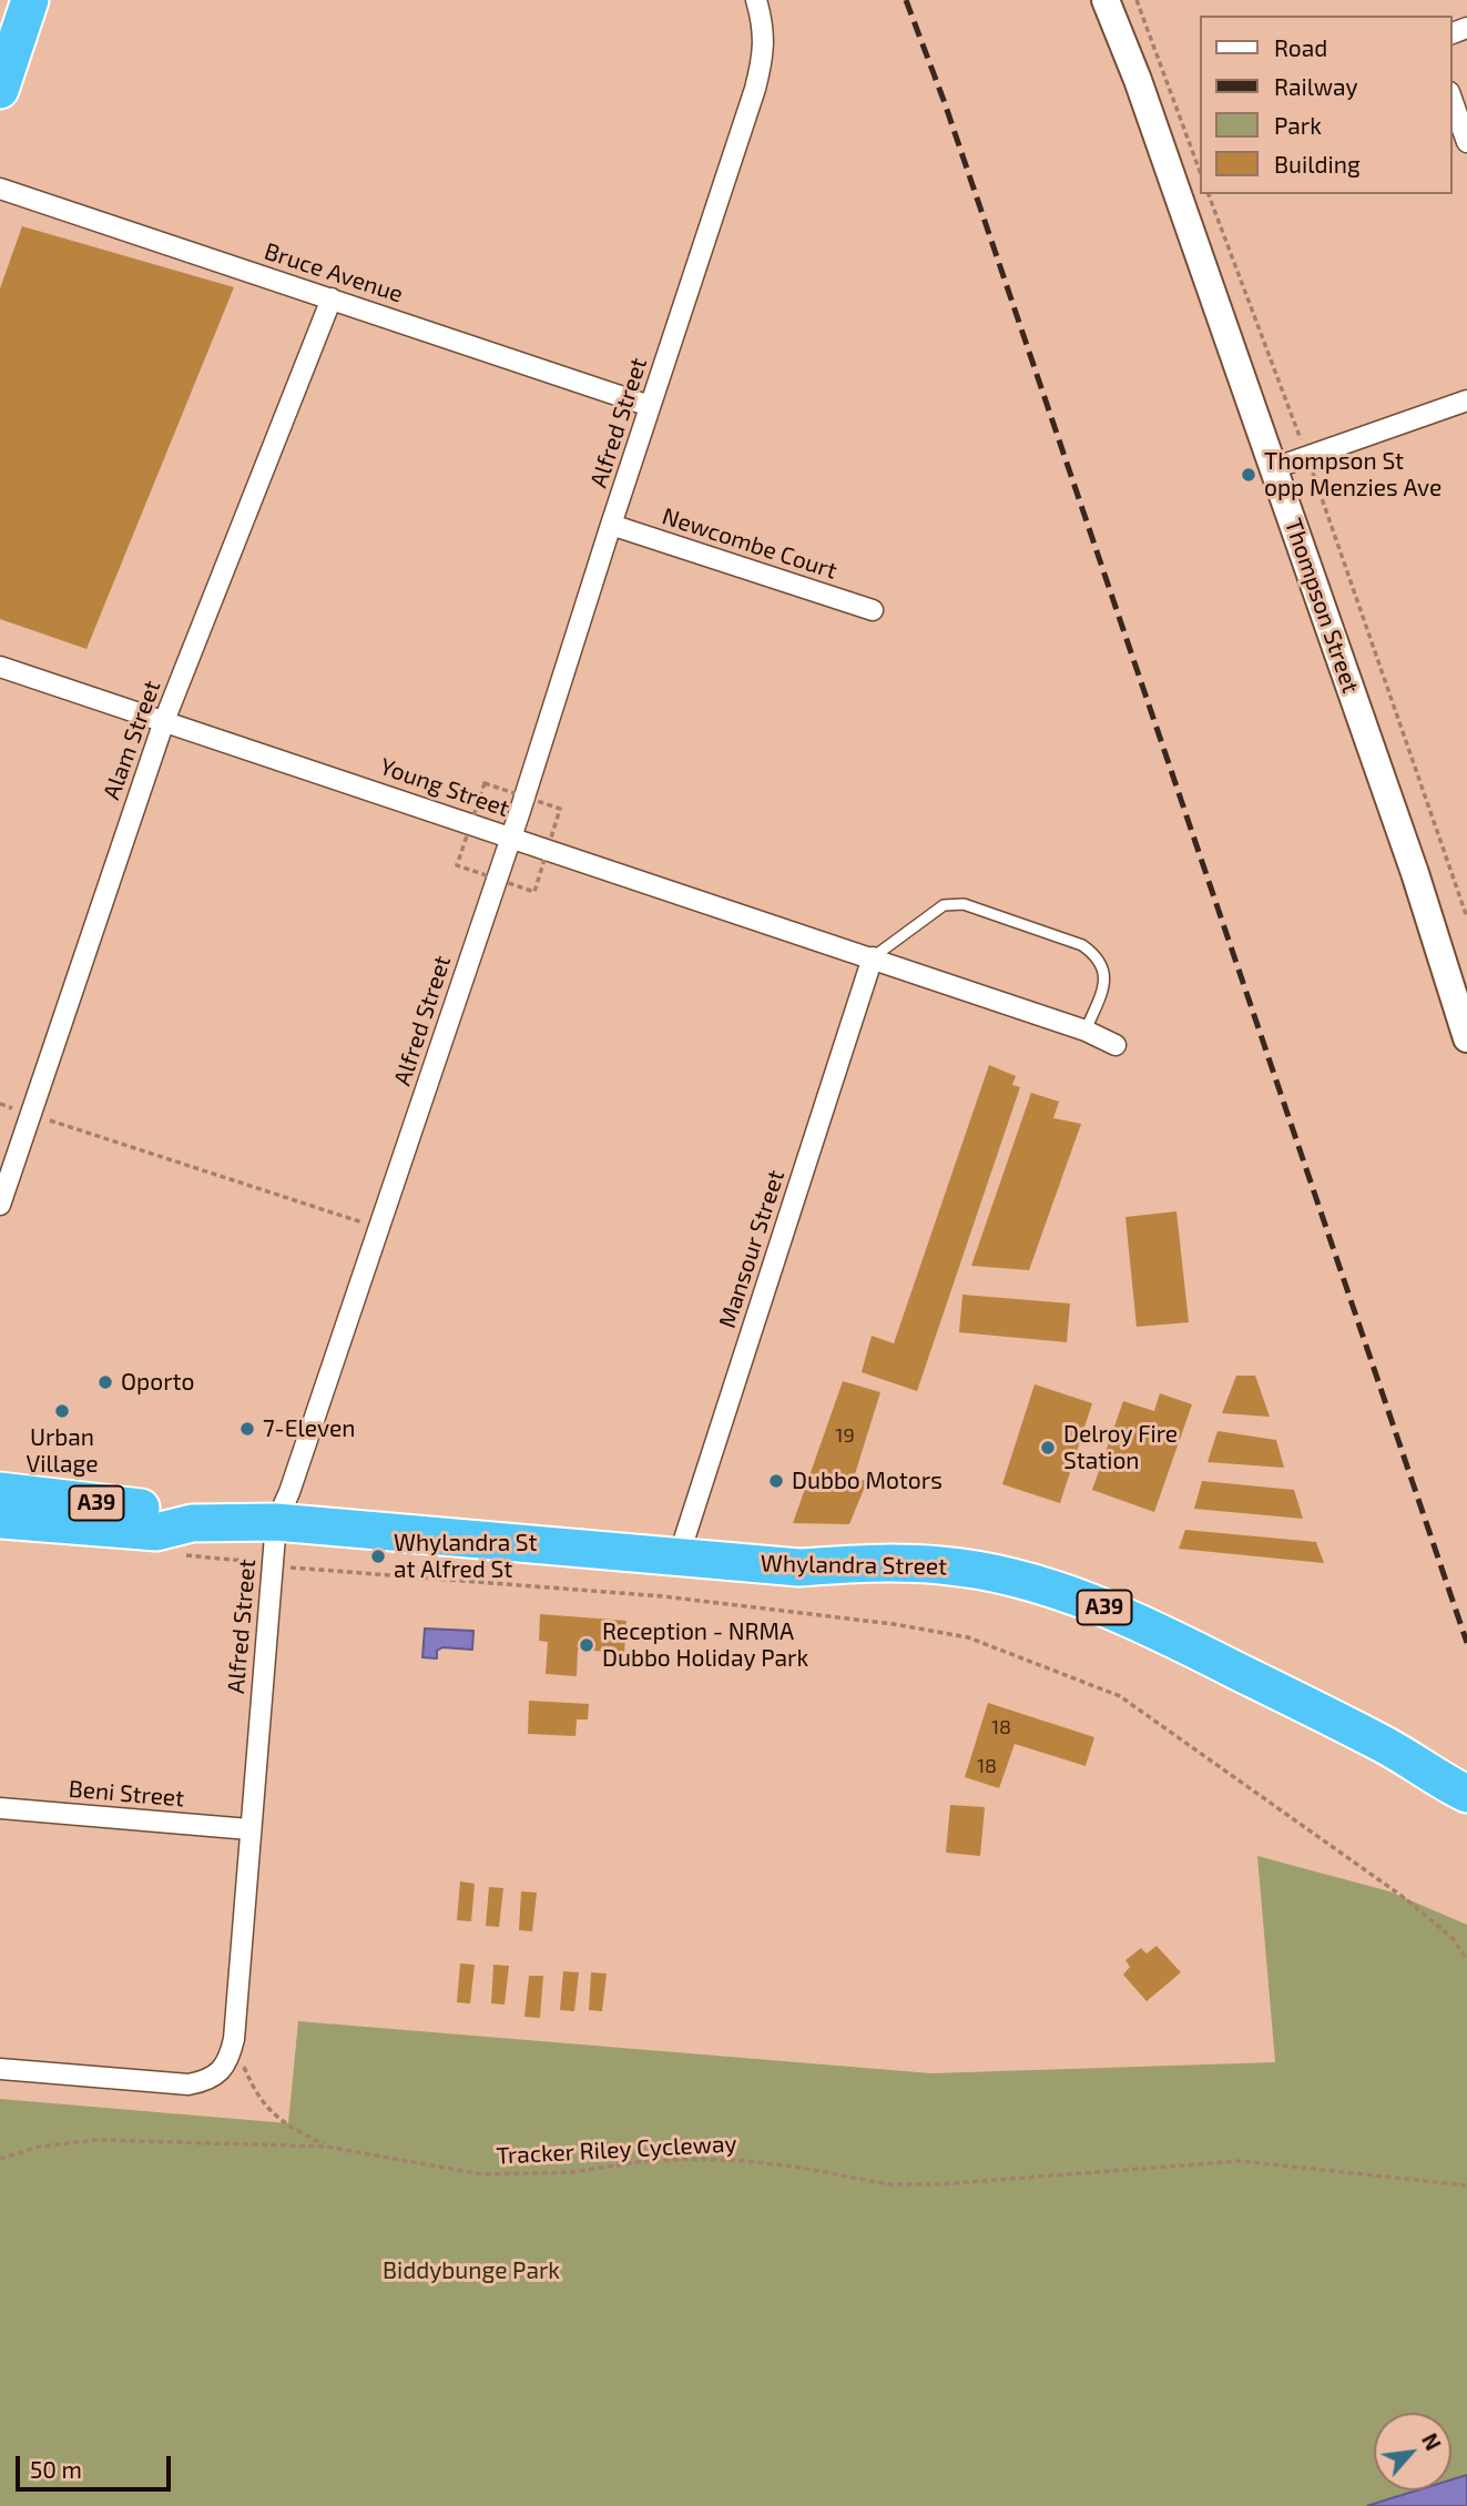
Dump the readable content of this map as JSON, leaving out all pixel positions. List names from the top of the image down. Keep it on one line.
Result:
{"streets":{"highway":["A39","Whylandra Street"],"street":["Bruce Avenue","Alfred Street","Newcombe Court","Thompson Street","Alam Street","Young Street","Mansour Street","Beni Street"],"path":["Tracker Riley Cycleway"]},"crossings":[["Bruce Avenue","Alfred Street"],["Bruce Avenue","Alam Street"],["Alfred Street","Newcombe Court"],["Alfred Street","Young Street"],["Alfred Street","Whylandra Street"],["Alfred Street","Beni Street"],["Alam Street","Young Street"],["Young Street","Mansour Street"],["Mansour Street","Whylandra Street"]],"parks":["Biddybunge Park"],"places":["Thompson St opp Menzies Ave","Oporto","Urban Village","7-Eleven","Delroy Fire Station","Dubbo Motors","Whylandra St at Alfred St","Reception - NRMA Dubbo Holiday Park"],"house_numbers":["19","18","18"],"legend":["Road","Railway","Park","Building"],"scale_bar":"50 m","north":"top right"}
